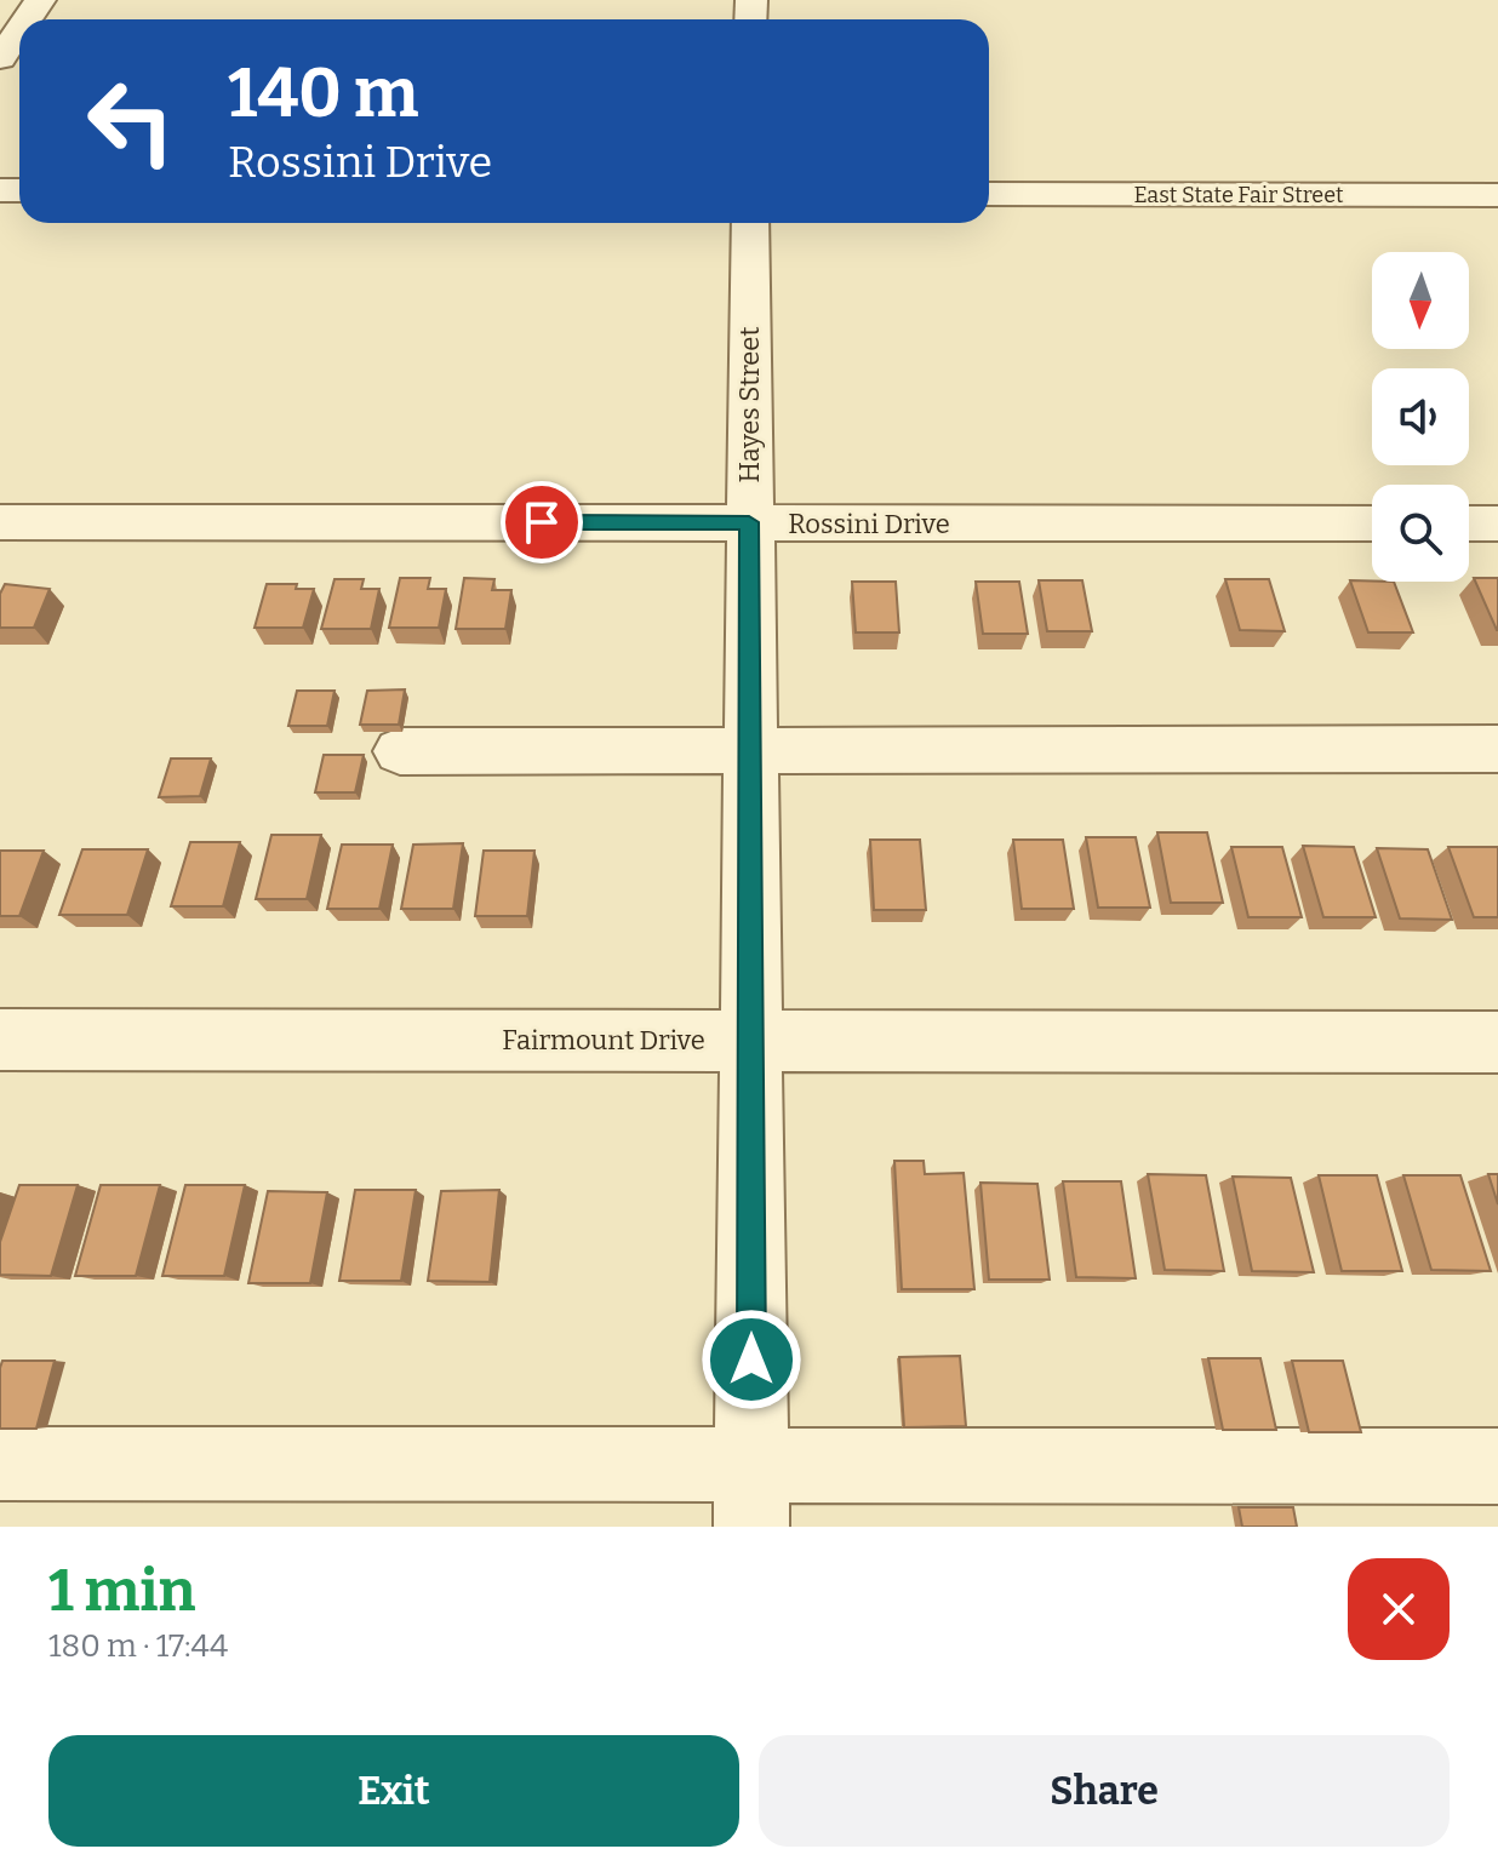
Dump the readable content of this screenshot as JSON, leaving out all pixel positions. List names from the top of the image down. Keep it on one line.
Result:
{"streets":{"street":["East State Fair Street","Hayes Street","Rossini Drive","Fairmount Drive"]},"crossings":[["Hayes Street","Rossini Drive"],["Hayes Street","Fairmount Drive"]],"north":"bottom","page":{"turn":["140 m","Rossini Drive"],"heading":["1 min","180 m · 17:44"],"buttons":["Exit","Share"]}}
